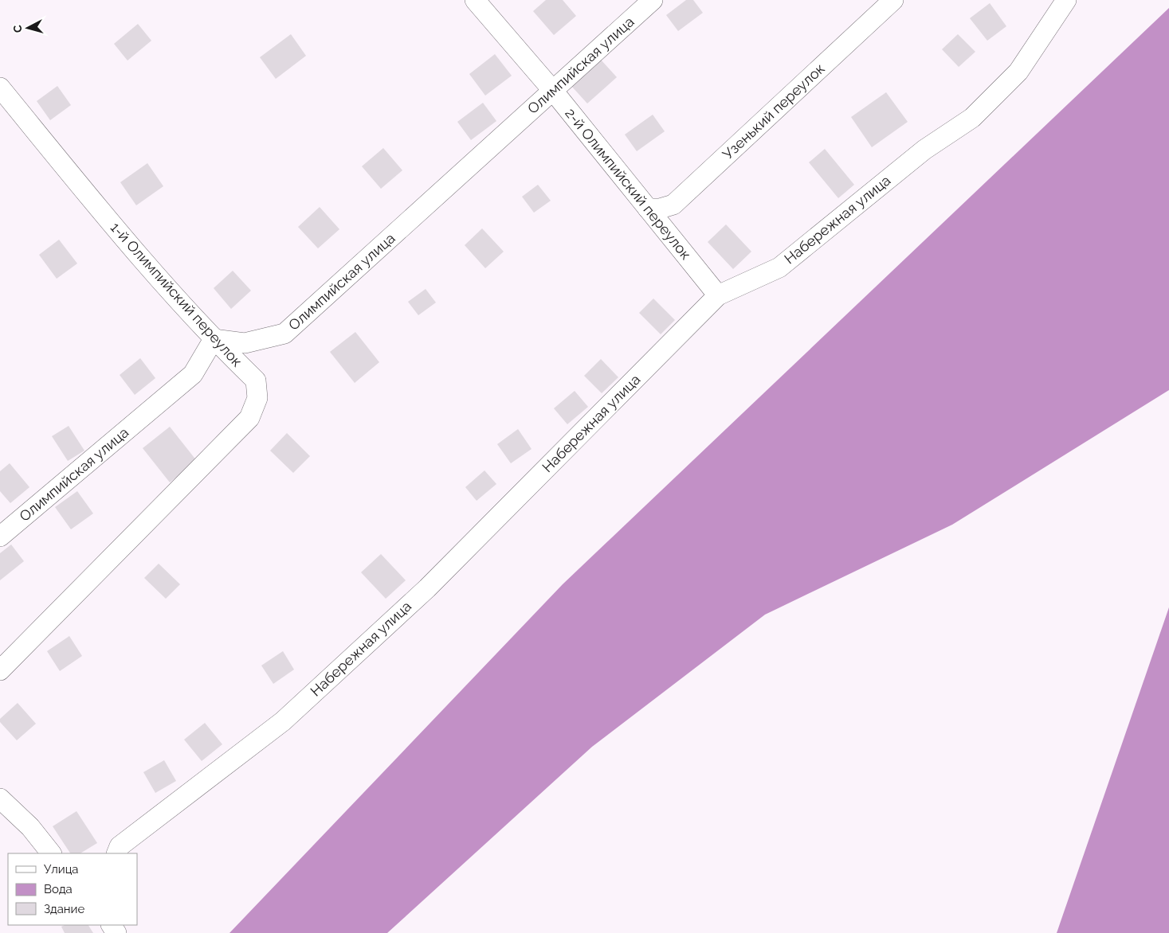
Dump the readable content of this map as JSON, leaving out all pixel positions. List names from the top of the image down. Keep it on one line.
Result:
{"streets":{"street":["Олимпийская улица","Узенький переулок","2-й Олимпийский переулок","Набережная улица","1-й Олимпийский переулок"]},"crossings":[["Олимпийская улица","2-й Олимпийский переулок"],["Олимпийская улица","1-й Олимпийский переулок"],["Узенький переулок","2-й Олимпийский переулок"],["2-й Олимпийский переулок","Набережная улица"]],"legend":["Улица","Вода","Здание"],"north":"left"}
